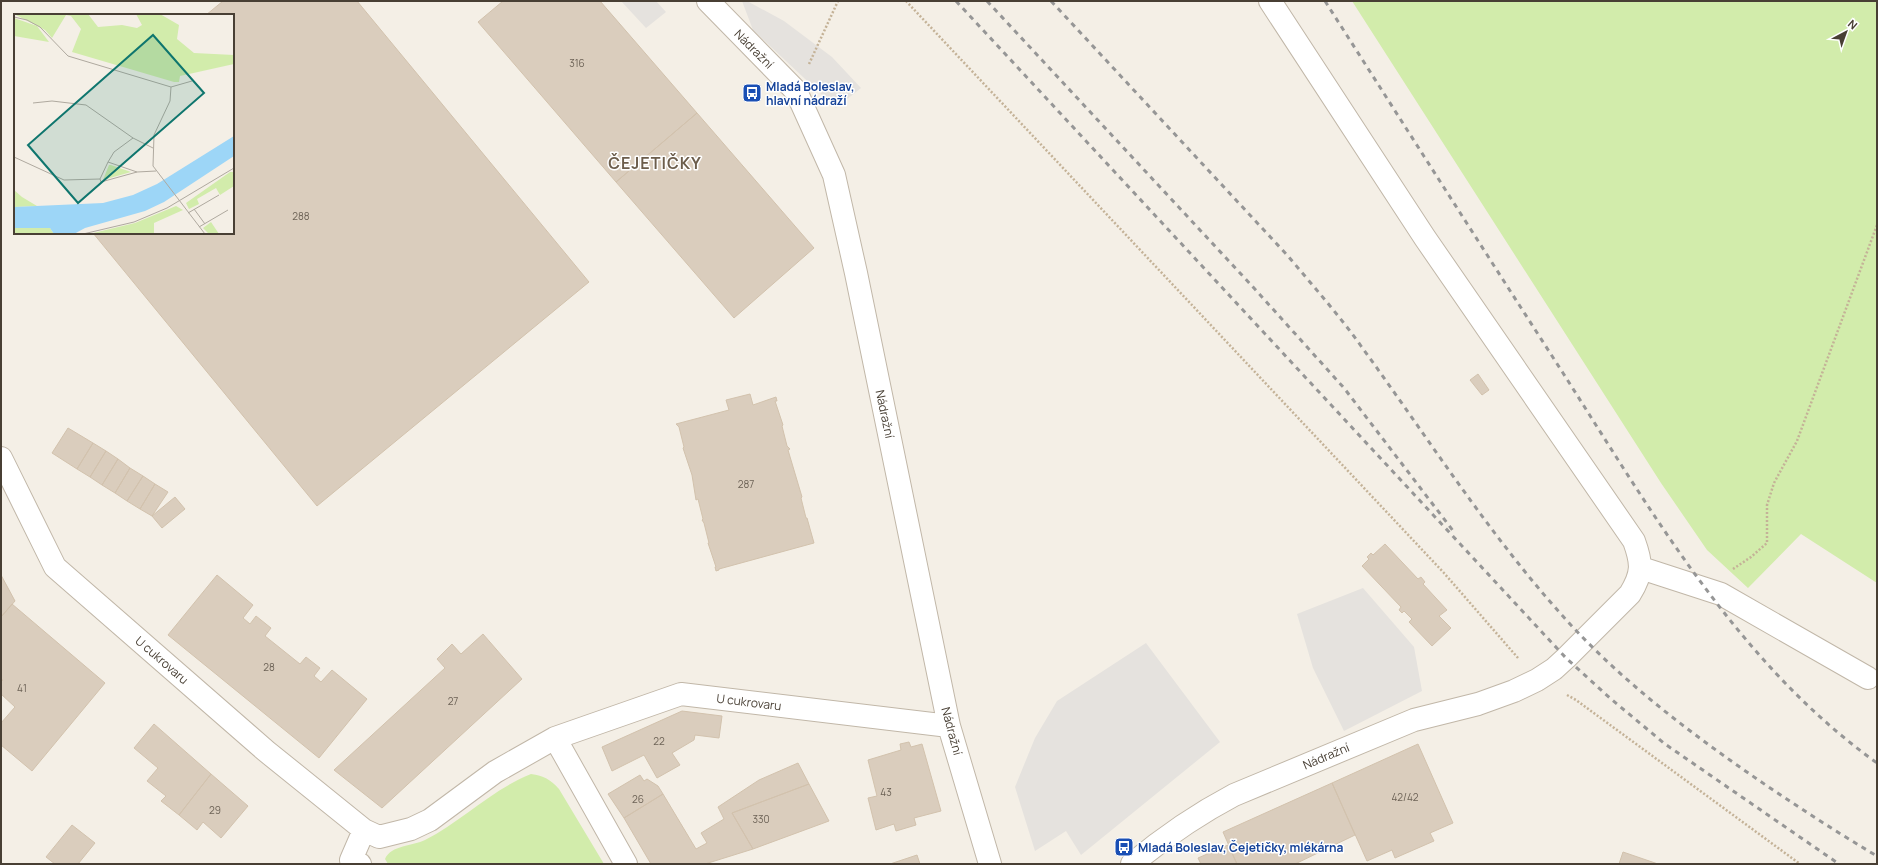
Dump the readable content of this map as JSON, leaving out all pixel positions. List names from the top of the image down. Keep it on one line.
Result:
{"streets":{"street":["Nádražní","U cukrovaru"]},"crossings":[["Nádražní","U cukrovaru"]],"districts":["ČEJETIČKY"],"places":{"bus stop":["Mladá Boleslav, hlavní nádraží","Mladá Boleslav, Čejetičky, mlékárna"]},"house_numbers":["316","288","287","28","41","27","22","43","42/42","26","29","330"],"north":"top right"}
